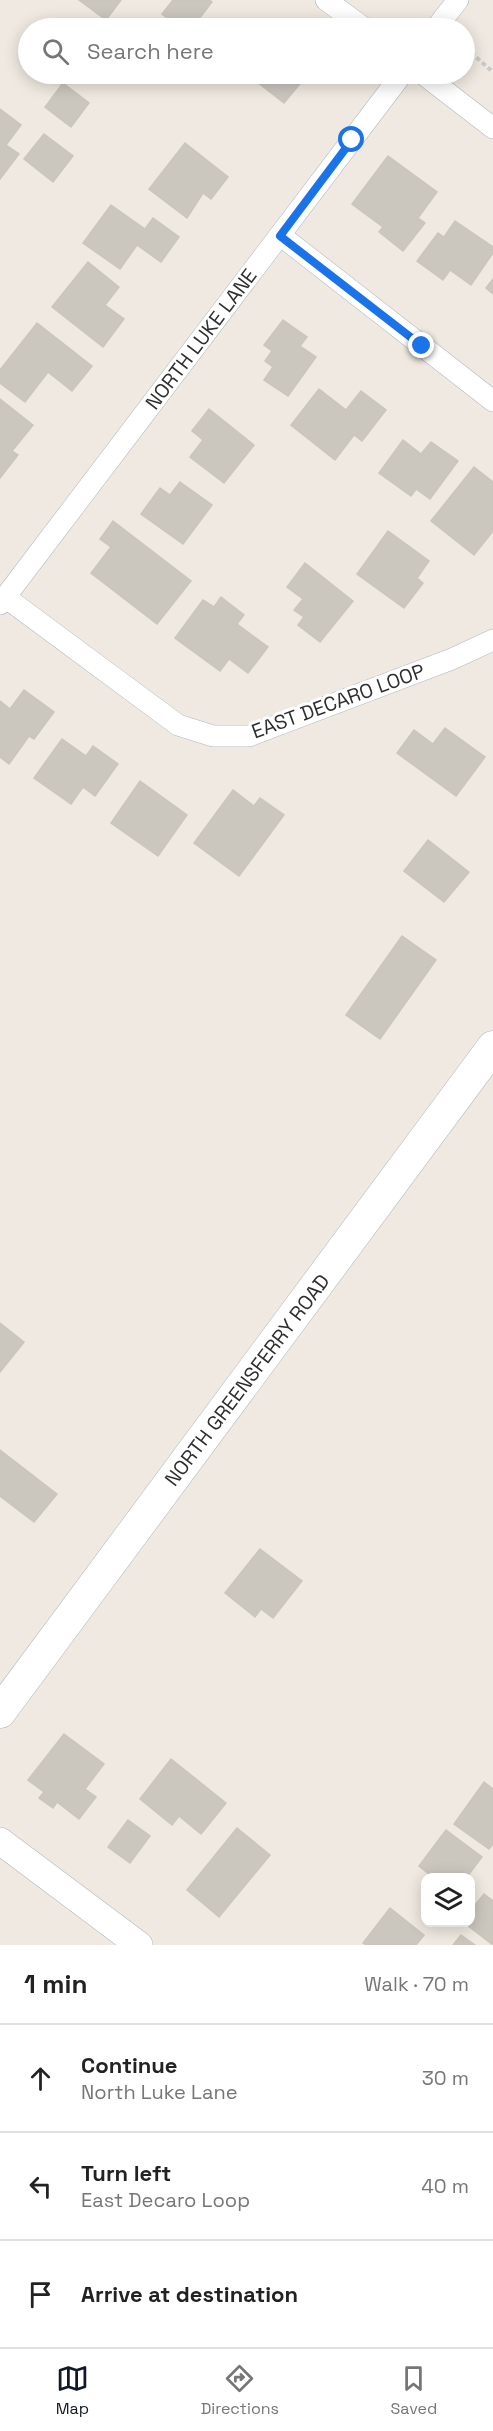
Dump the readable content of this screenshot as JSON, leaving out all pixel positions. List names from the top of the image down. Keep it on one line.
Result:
{"streets":{"main road":["NORTH GREENSFERRY ROAD"],"street":["NORTH LUKE LANE","EAST DECARO LOOP"]},"crossings":[["NORTH LUKE LANE","EAST DECARO LOOP"]],"page":{"search":"Search here","heading":["1 min","Walk · 70 m"],"list":[["Continue","North Luke Lane","30 m"],["Turn left","East Decaro Loop","40 m"],"Arrive at destination"],"nav":["Map","Directions","Saved"]}}
